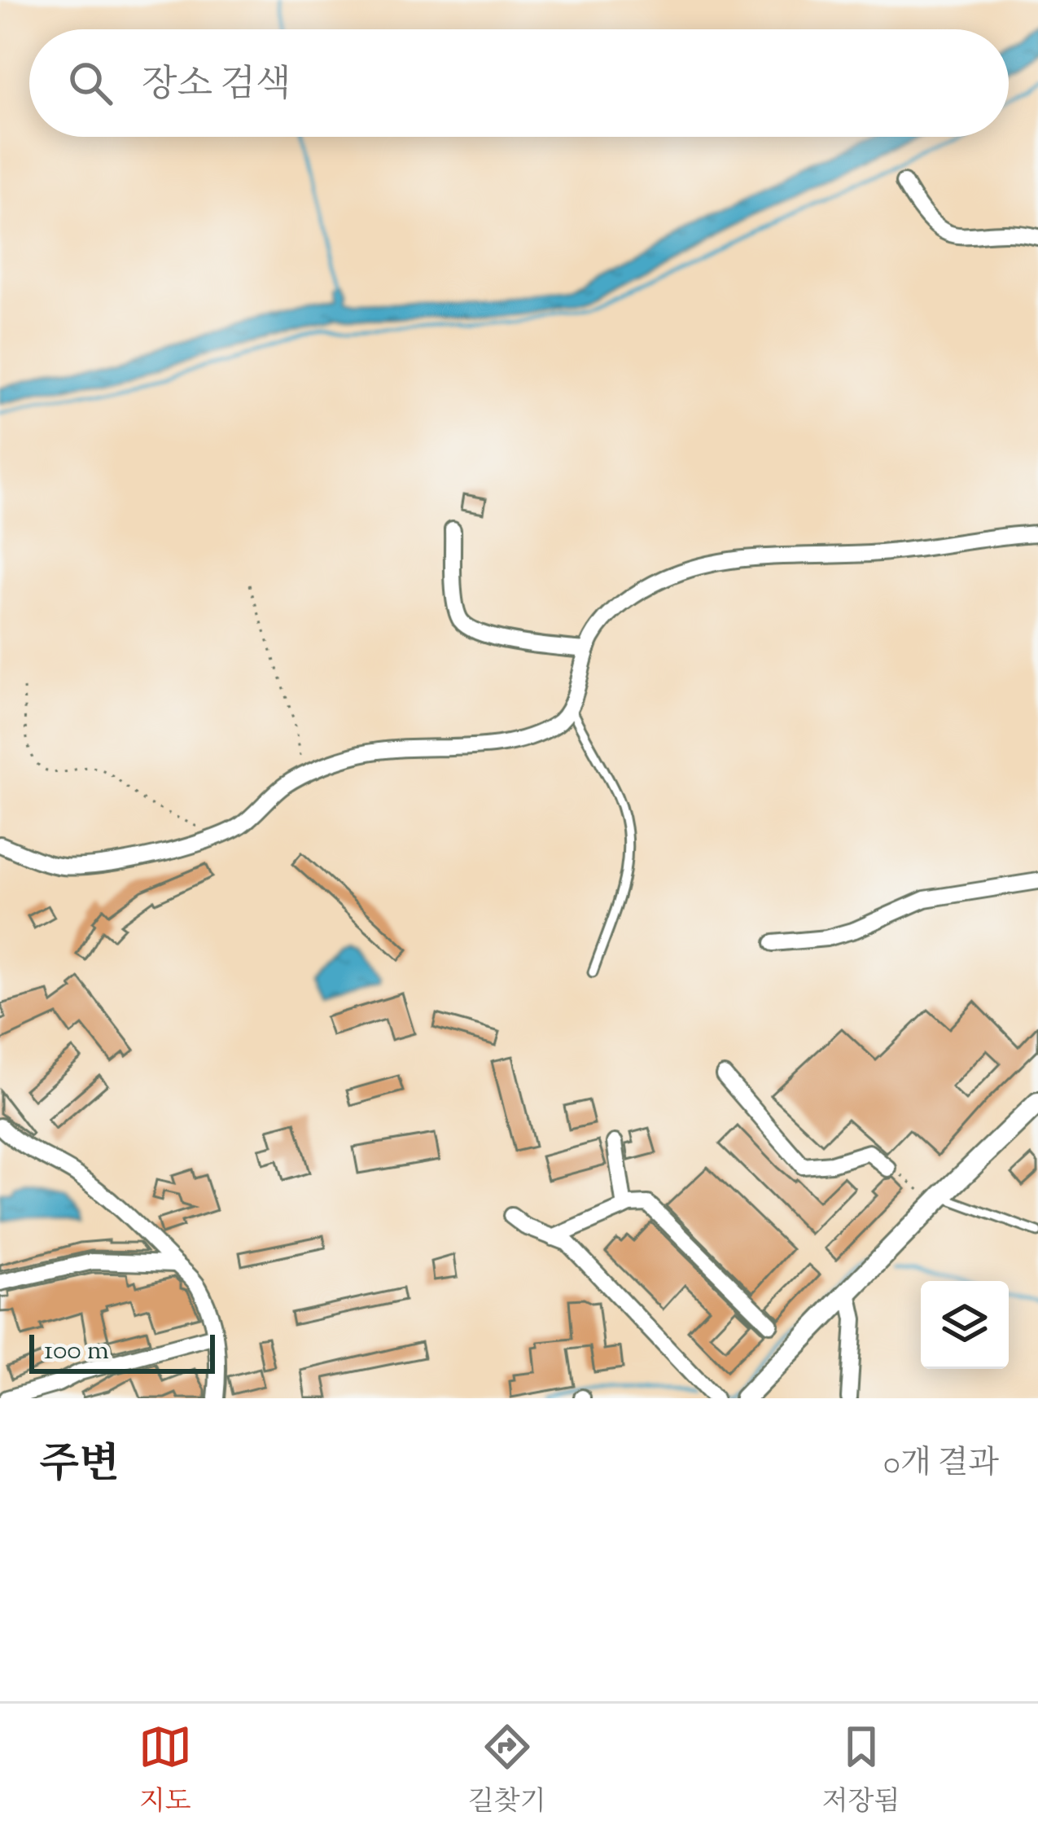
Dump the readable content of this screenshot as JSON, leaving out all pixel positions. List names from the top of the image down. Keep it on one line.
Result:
{"scale_bar":"100 m","page":{"search":"장소 검색","scale":"100 m","heading":["주변","0개 결과"],"nav":["지도","길찾기","저장됨"]}}
